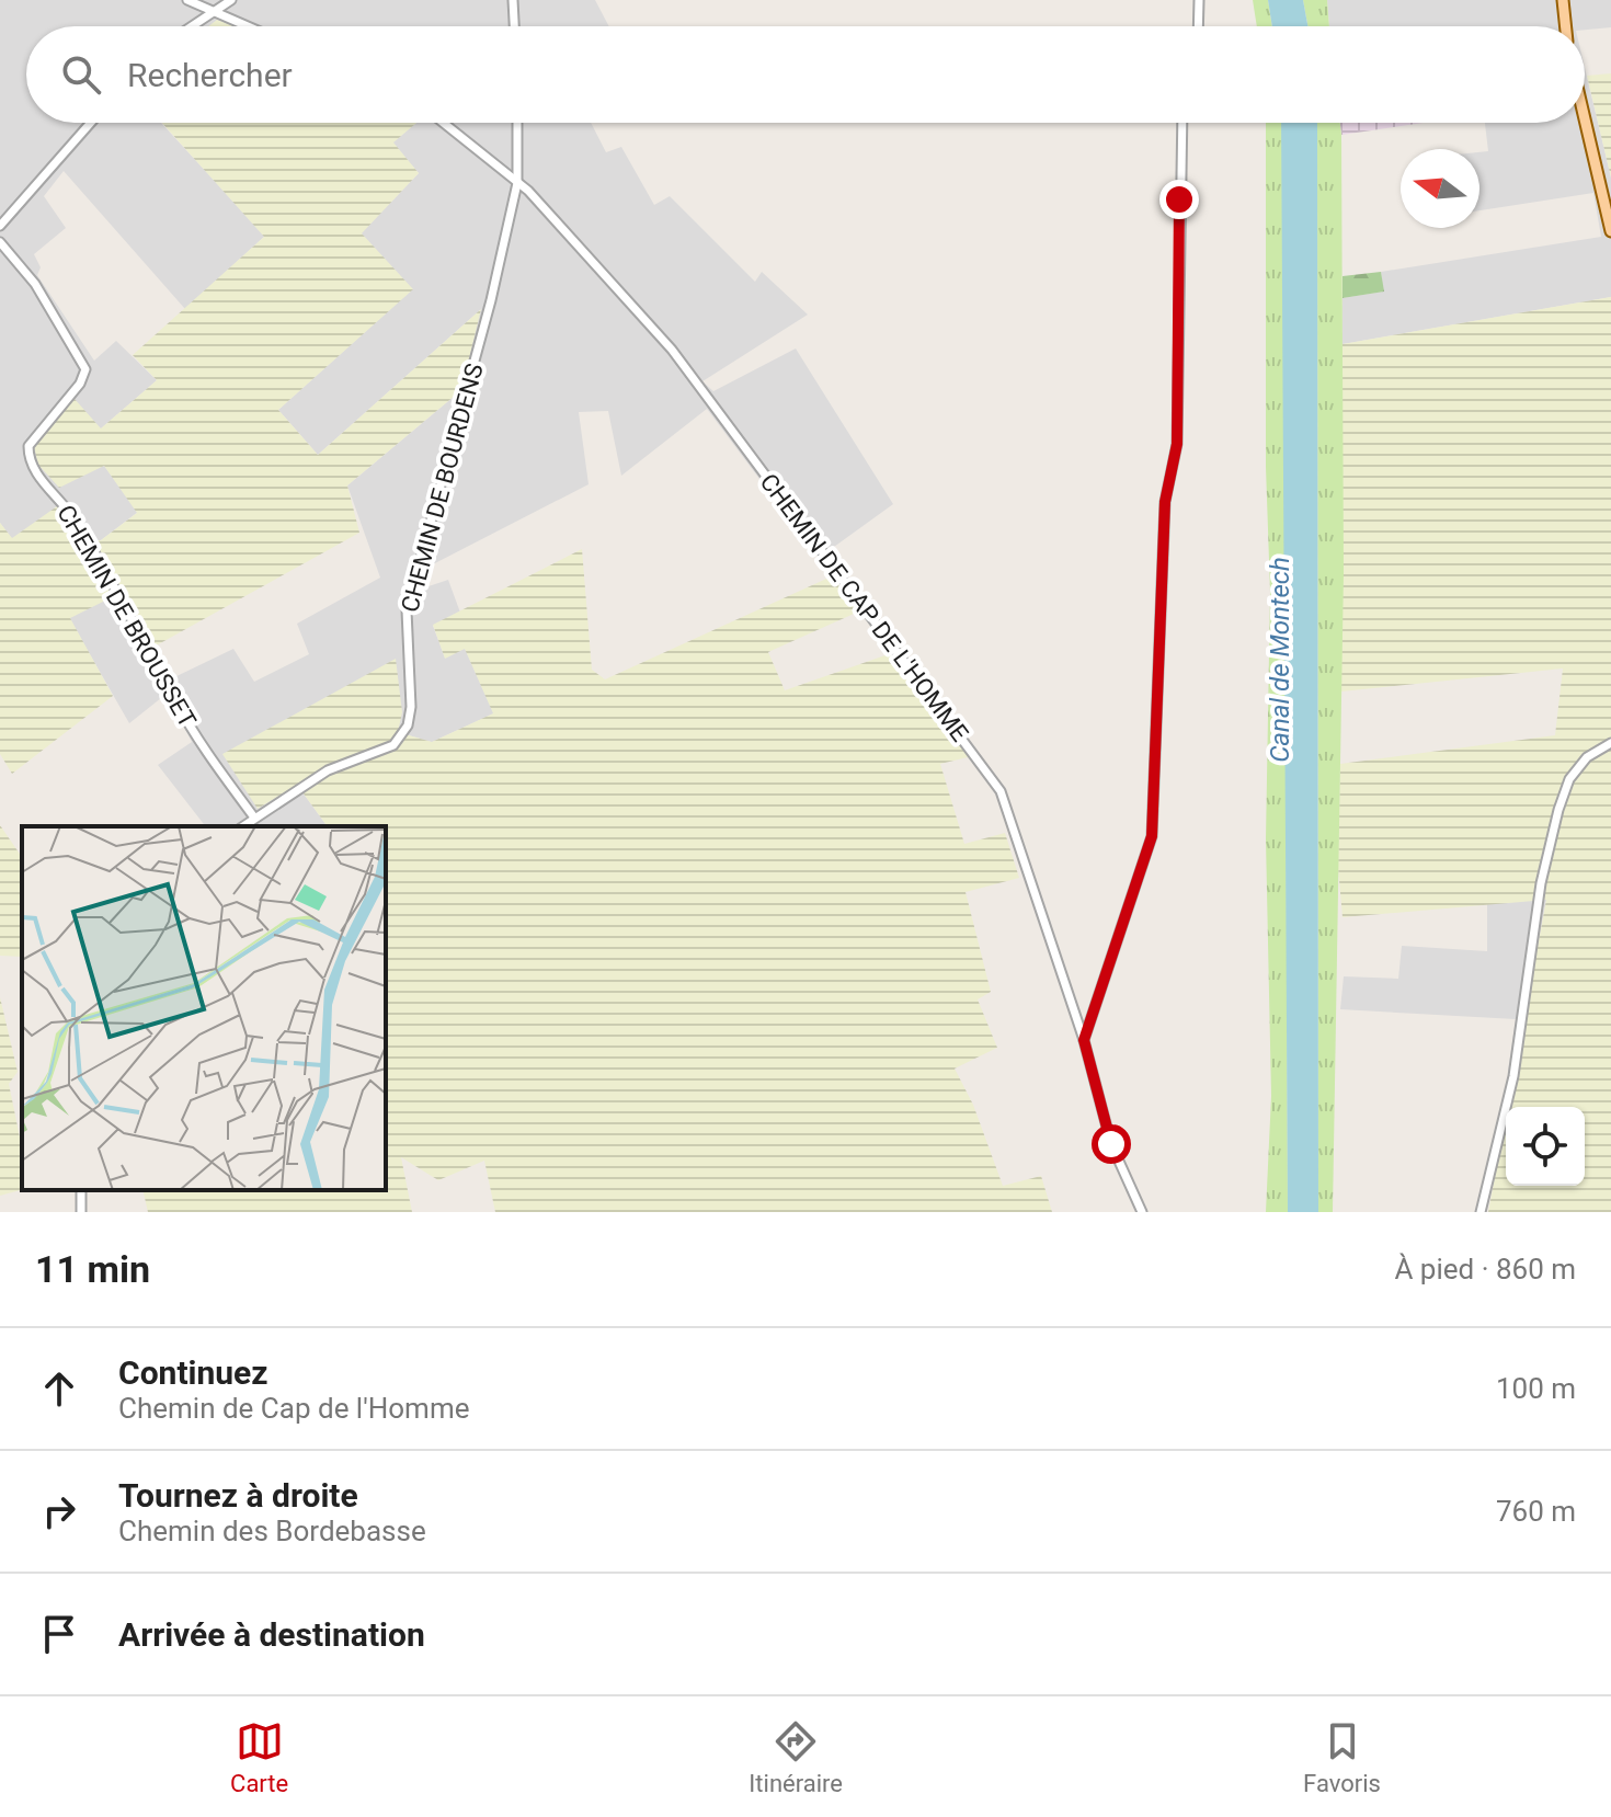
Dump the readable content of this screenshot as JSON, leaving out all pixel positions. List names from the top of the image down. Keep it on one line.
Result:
{"streets":{"street":["CHEMIN DE BOURDENS","CHEMIN DE CAP DE L'HOMME","CHEMIN DE BROUSSET"]},"crossings":[["CHEMIN DE BOURDENS","CHEMIN DE CAP DE L'HOMME"],["CHEMIN DE BOURDENS","CHEMIN DE BROUSSET"]],"water":["Canal de Montech"],"north":"left","page":{"search":"Rechercher","heading":["11 min","À pied · 860 m"],"list":[["Continuez","Chemin de Cap de l'Homme","100 m"],["Tournez à droite","Chemin des Bordebasse","760 m"],"Arrivée à destination"],"nav":["Carte","Itinéraire","Favoris"]}}
